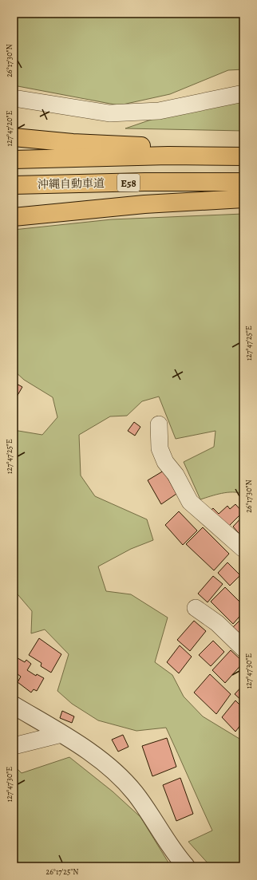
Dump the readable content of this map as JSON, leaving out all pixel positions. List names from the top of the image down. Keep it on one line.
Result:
{"streets":{"highway":["E58","沖縄自動車道"]},"coordinates":["26°17'30\"N","127°47'20\"E","127°47'25\"E","127°47'30\"E","26°17'25\"N"]}
